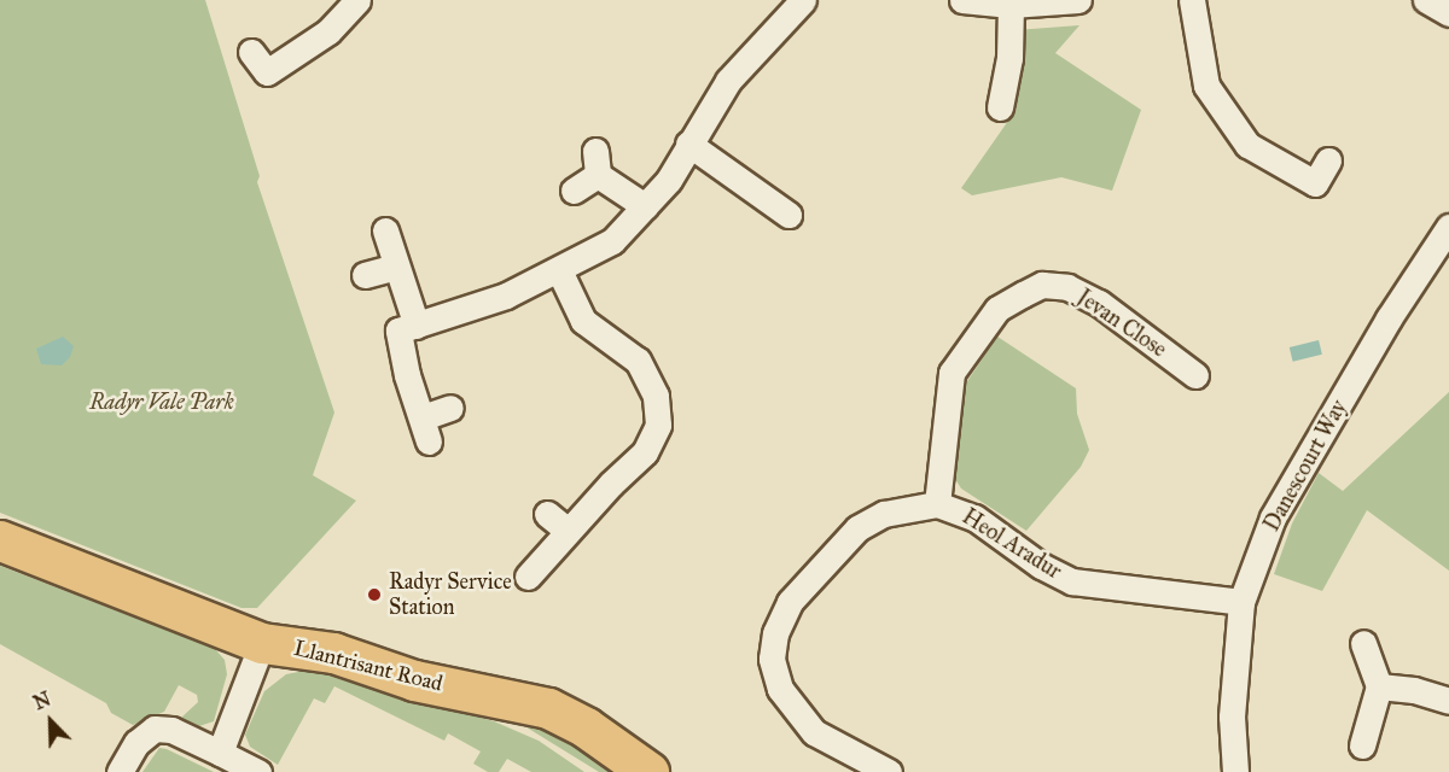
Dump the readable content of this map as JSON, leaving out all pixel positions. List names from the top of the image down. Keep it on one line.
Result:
{"streets":{"main road":["Llantrisant Road"],"street":["Jevan Close","Danescourt Way","Heol Aradur"]},"crossings":[["Jevan Close","Heol Aradur"],["Danescourt Way","Heol Aradur"]],"parks":["Radyr Vale Park"],"places":["Radyr Service Station"],"north":"top left"}
